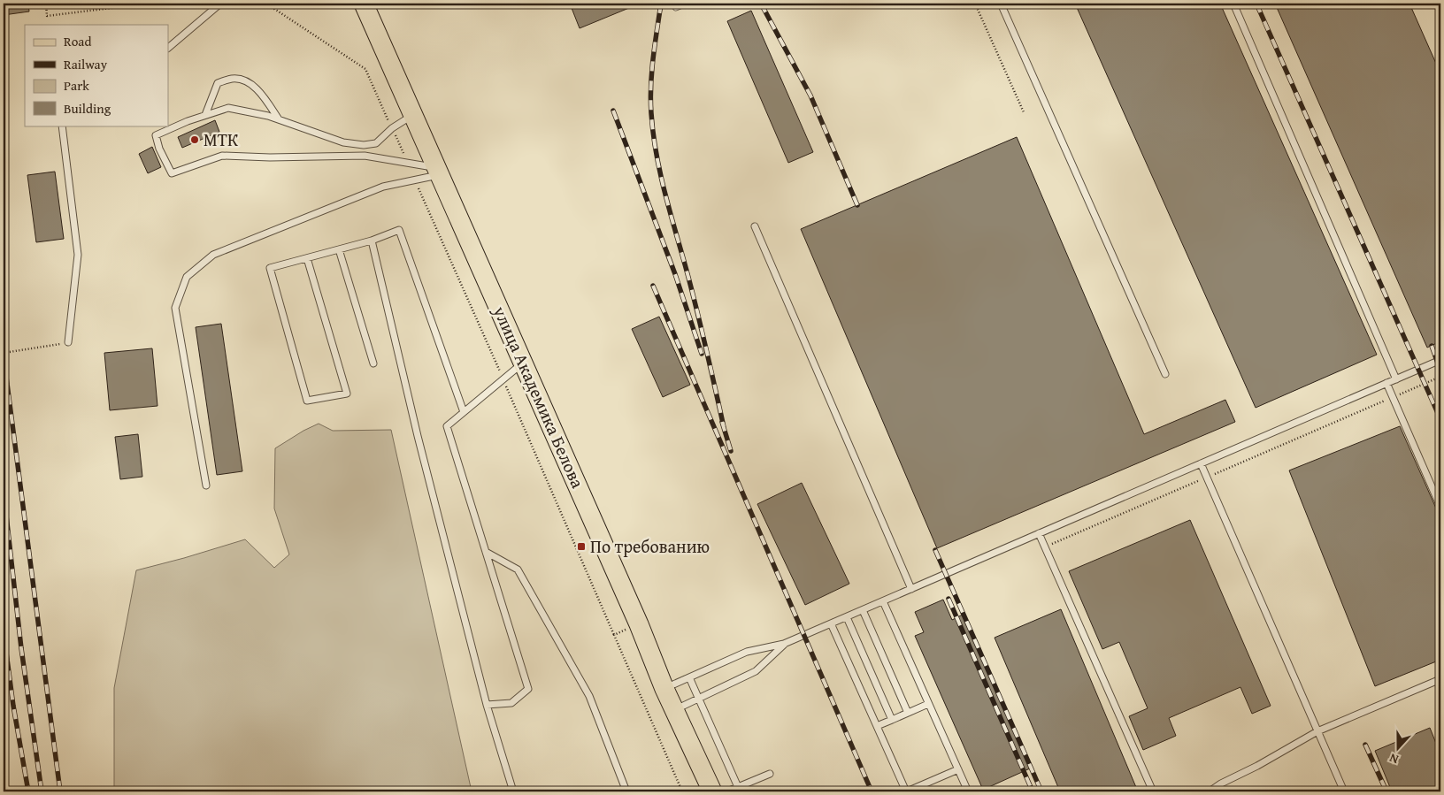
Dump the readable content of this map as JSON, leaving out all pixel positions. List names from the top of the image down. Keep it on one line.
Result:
{"streets":{"main road":["улица Академика Белова"]},"places":{"other":["МТК"],"transit":["По требованию"]},"legend":["Road","Railway","Park","Building"],"north":"bottom"}
